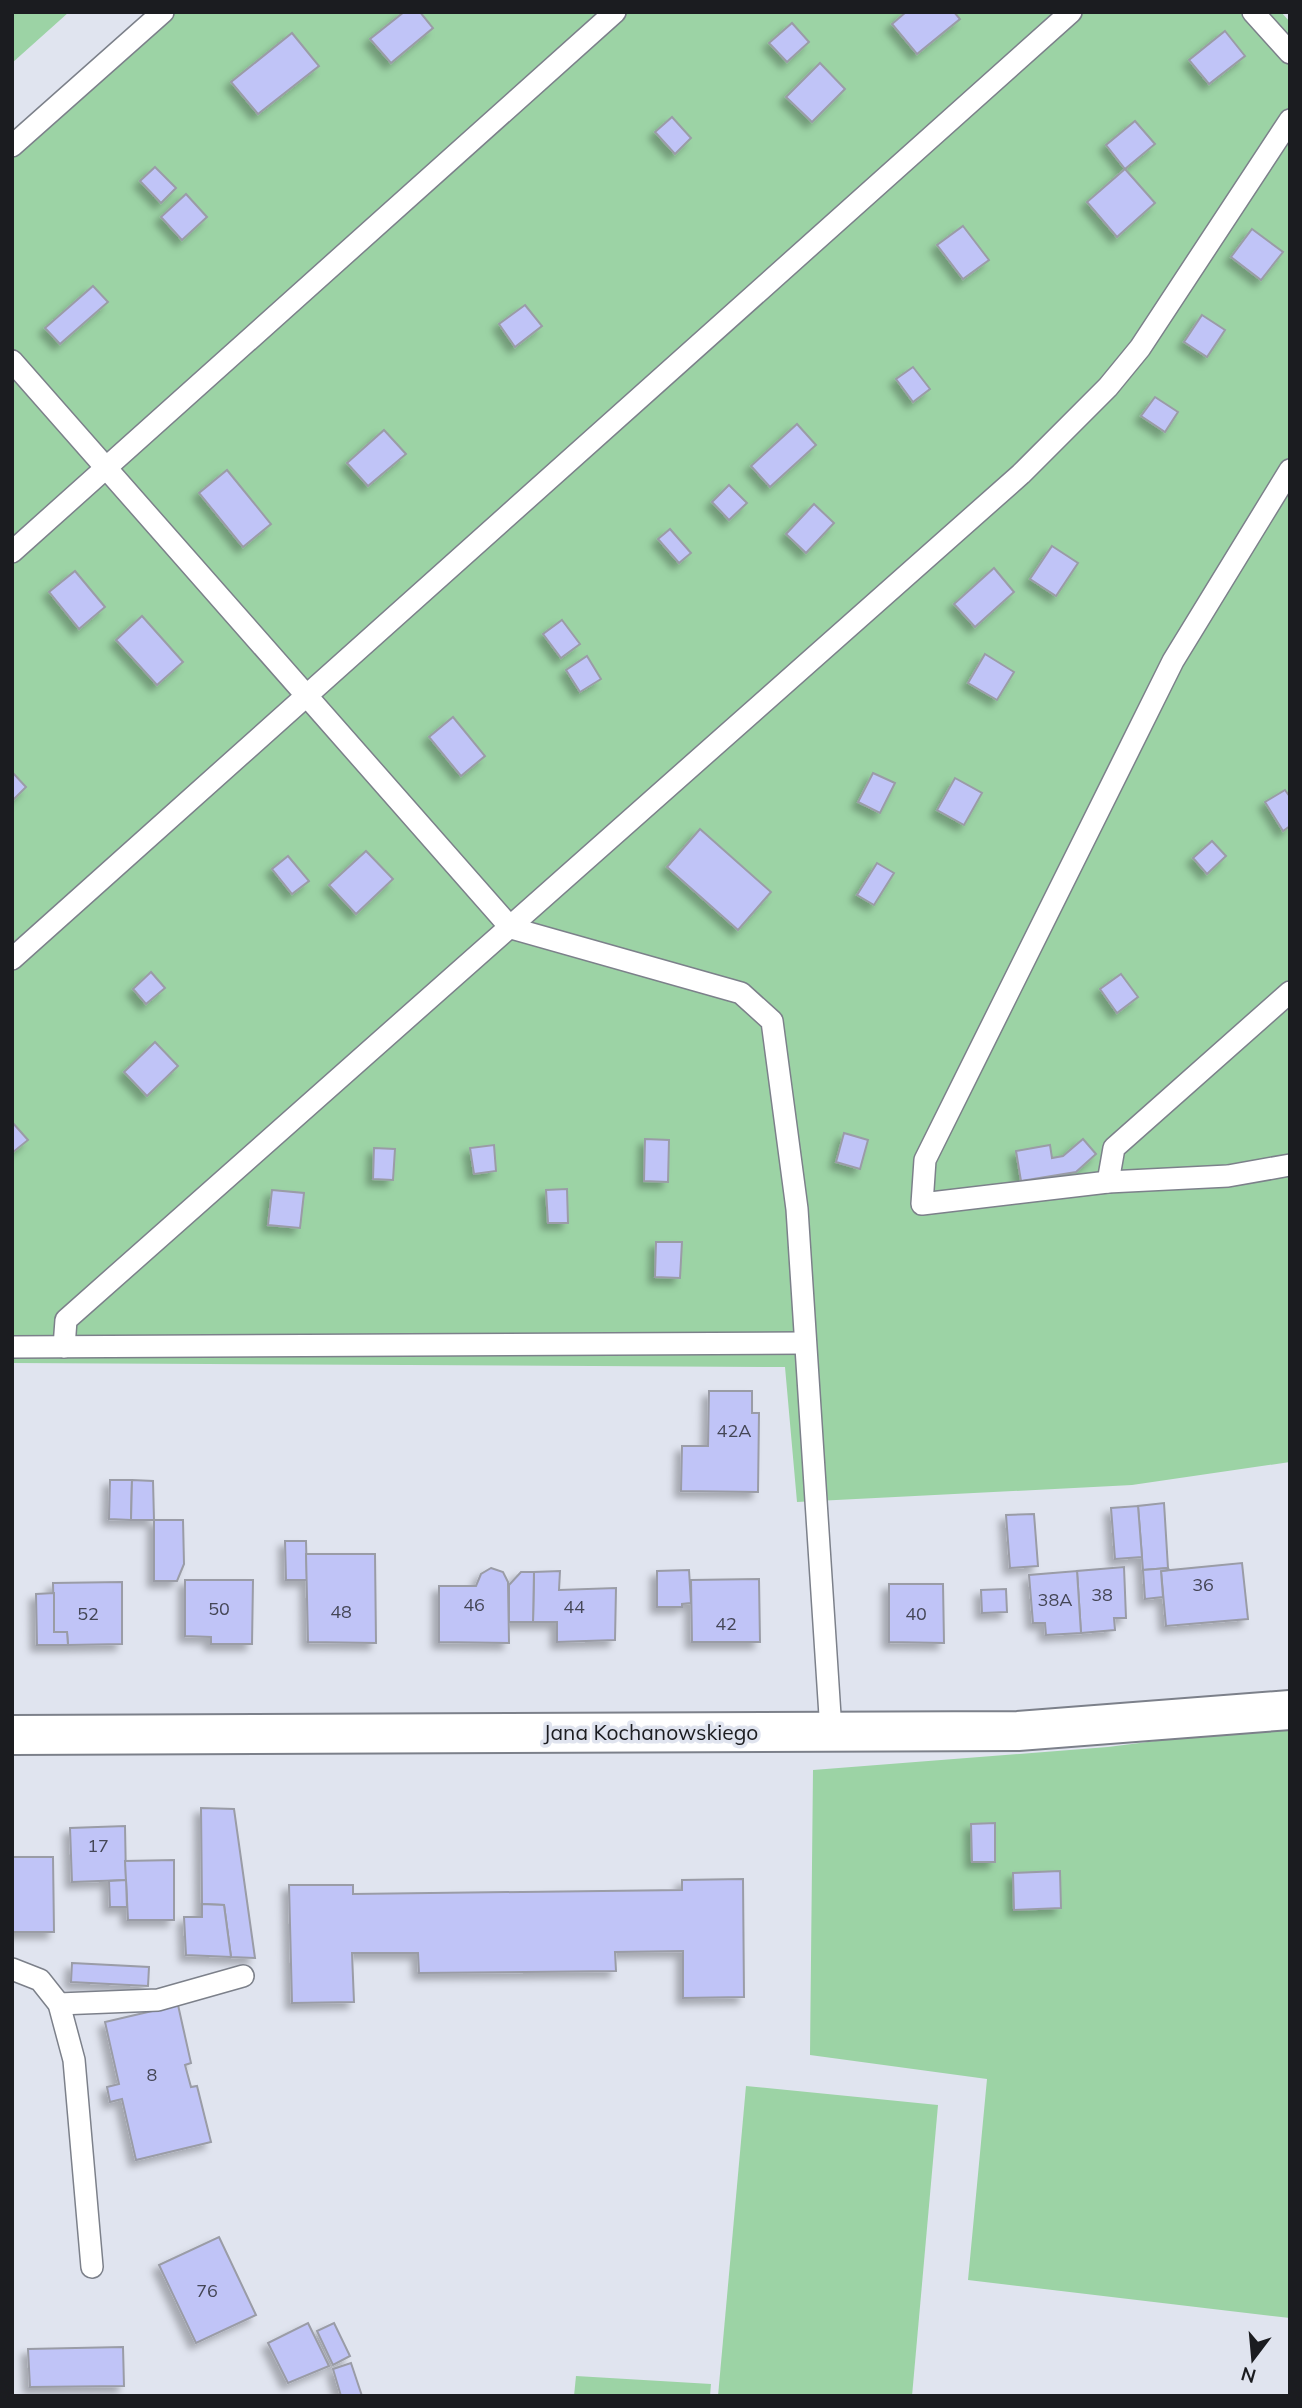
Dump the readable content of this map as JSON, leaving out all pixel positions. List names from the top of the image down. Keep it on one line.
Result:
{"streets":{"street":["Jana Kochanowskiego"]},"house_numbers":["42A","36","38","38A","46","44","50","48","52","40","42","17","8","76"],"north":"bottom"}
